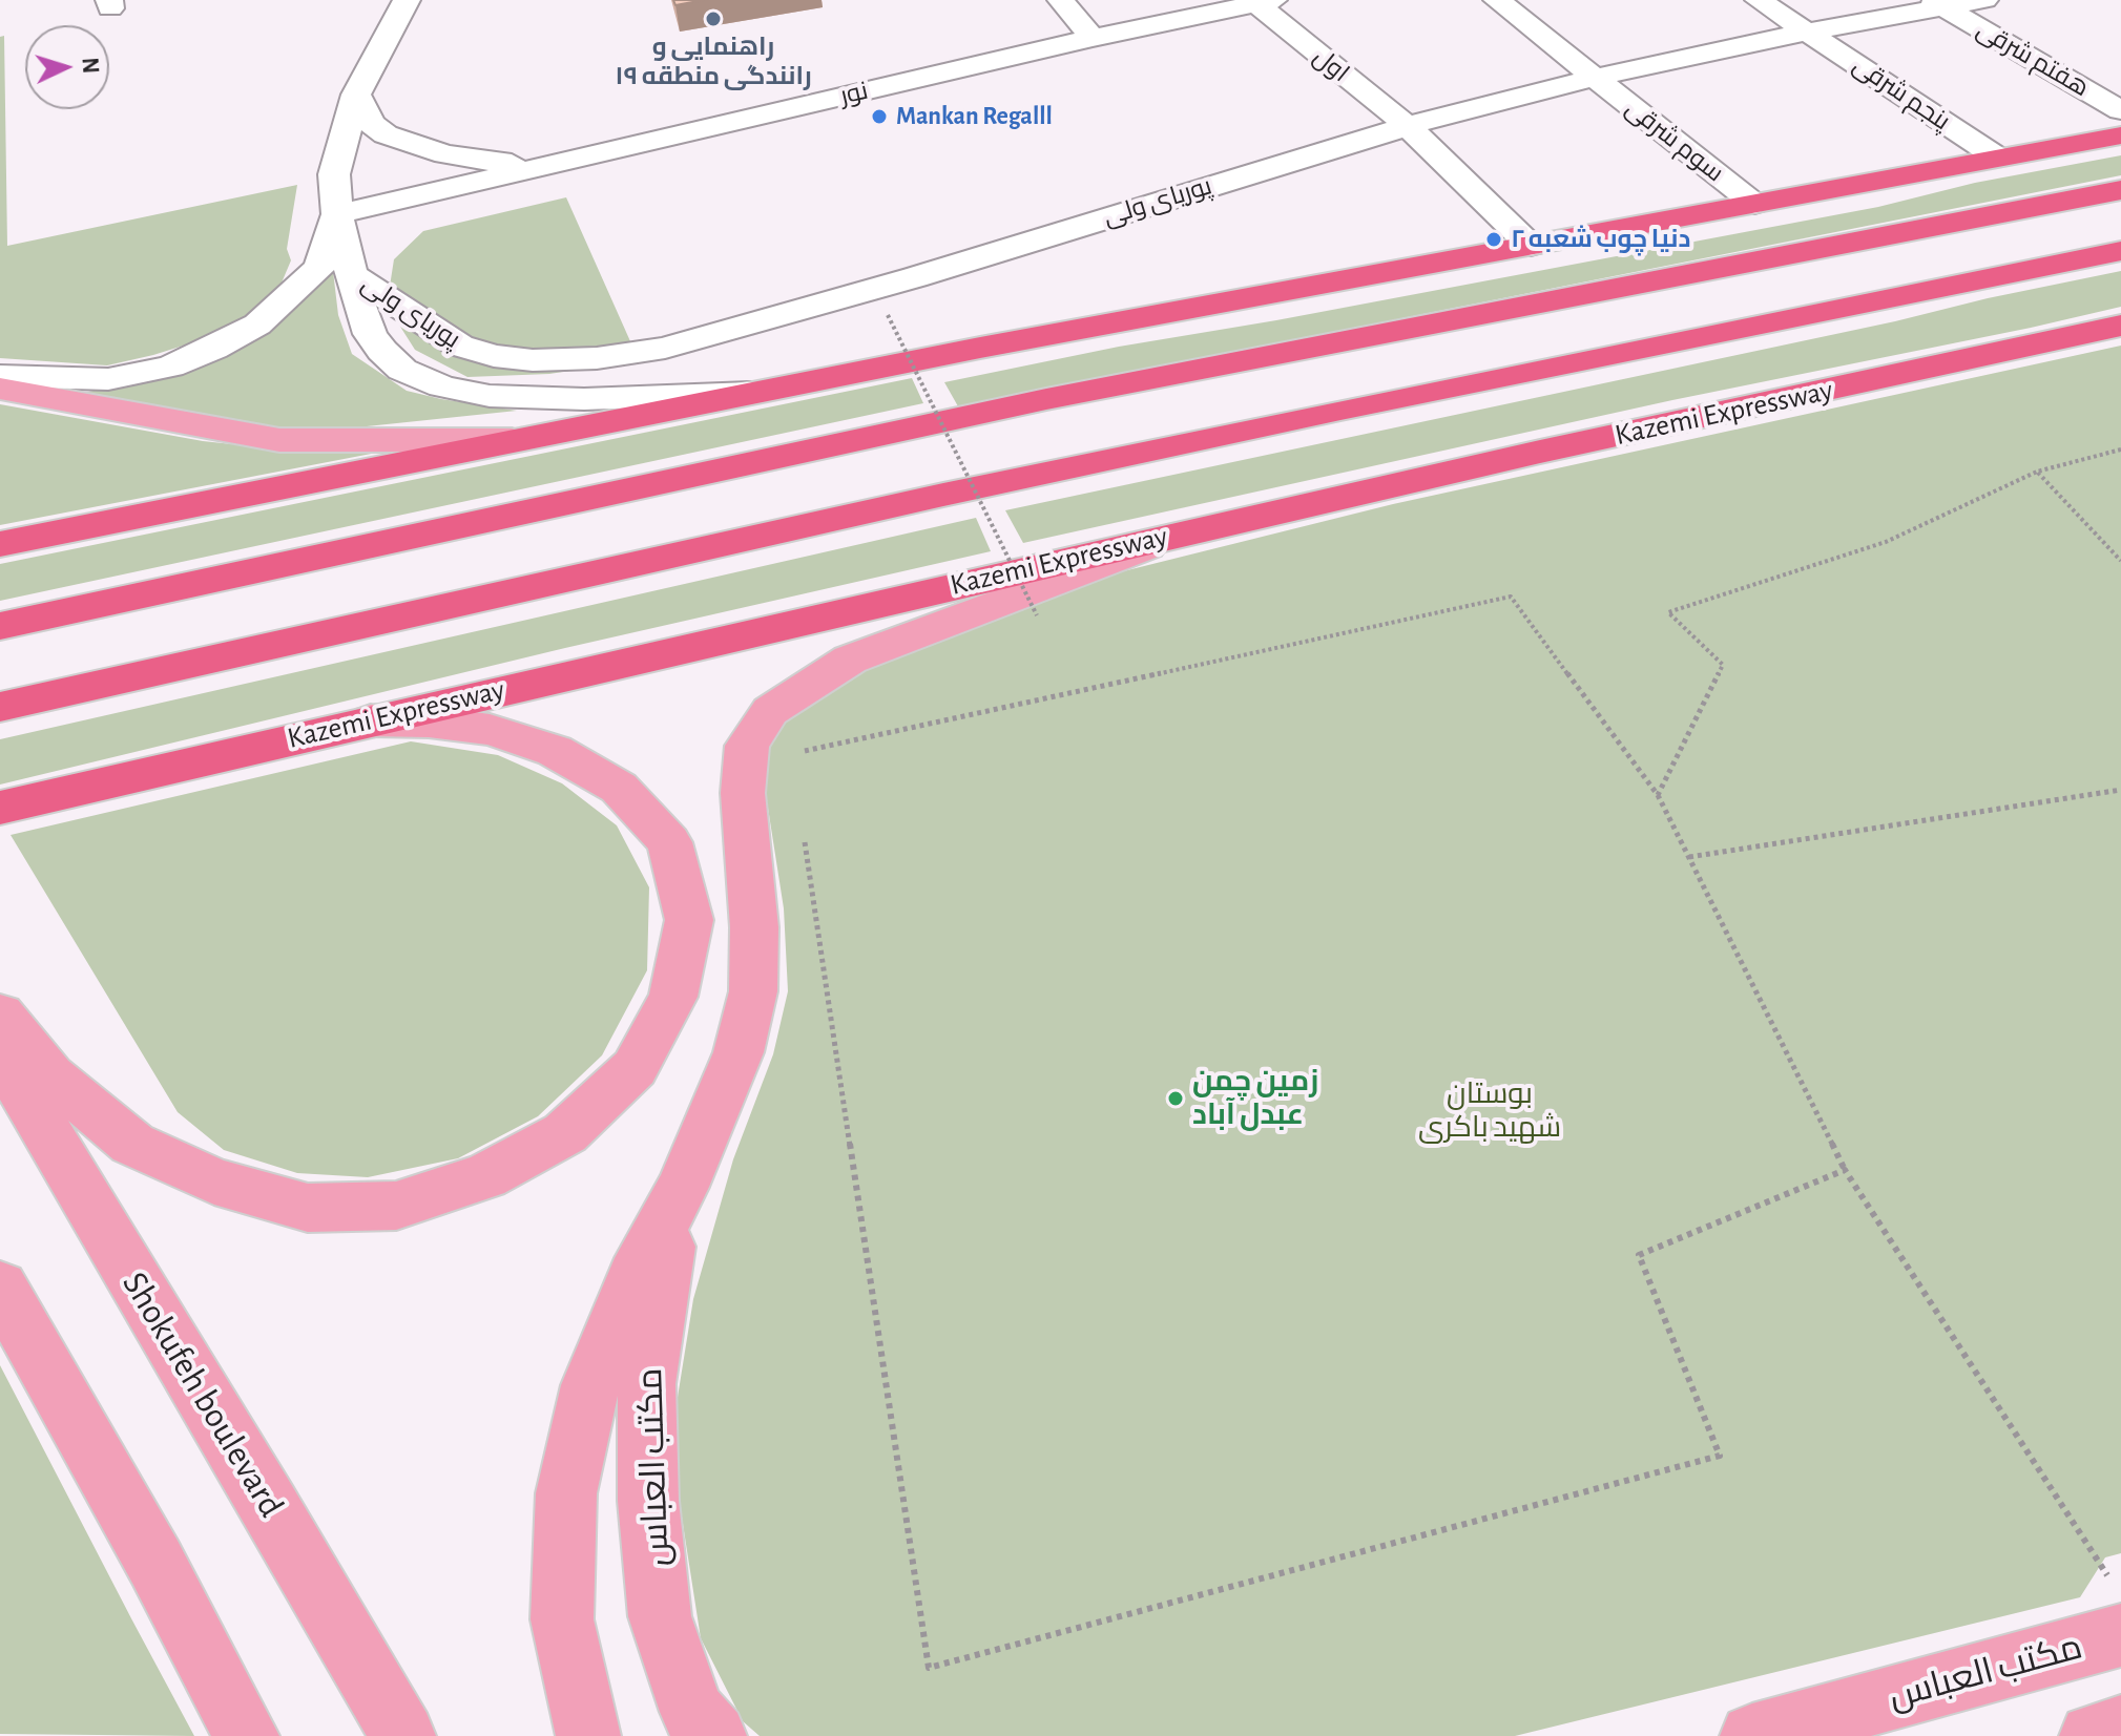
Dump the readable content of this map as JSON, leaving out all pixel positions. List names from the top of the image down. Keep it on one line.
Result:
{"streets":{"highway":["Kazemi Expressway"],"main road":["Shokufeh boulevard","مکتب العباس"],"street":["هفتم شرقی","اول","نور","پنجم شرقی","سوم شرقی","پوریای ولی"]},"crossings":[["هفتم شرقی","پوریای ولی"],["اول","نور"],["اول","پوریای ولی"],["پنجم شرقی","پوریای ولی"],["سوم شرقی","پوریای ولی"]],"parks":["بوستان شهید باکری"],"places":["راهنمایی و رانندگی منطقه ۱۹","Mankan Regalll","دنیا چوب شعبه ۲","زمین چمن عبدل آباد"],"north":"right"}
